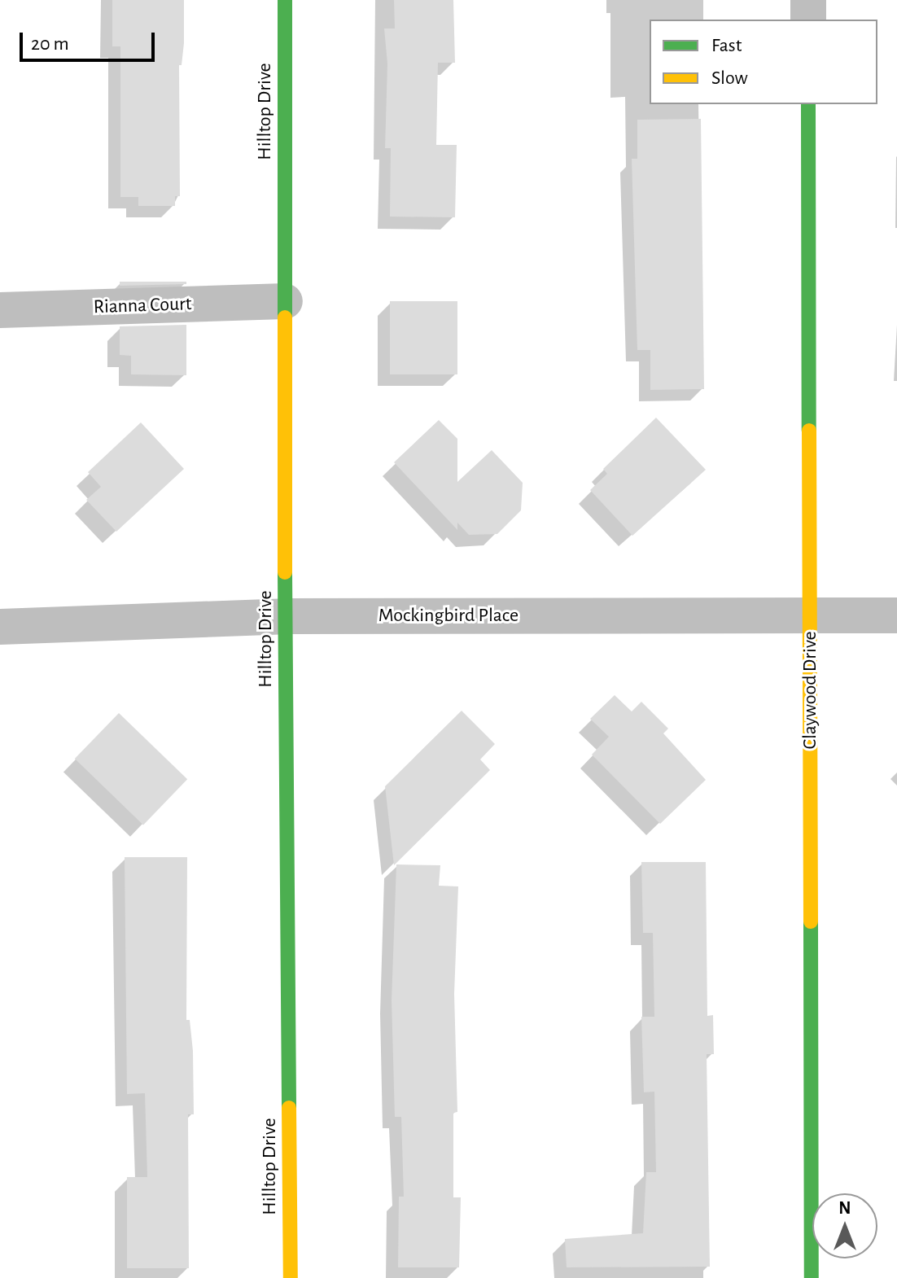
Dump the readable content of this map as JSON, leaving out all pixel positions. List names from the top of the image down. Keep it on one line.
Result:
{"streets":{"street":["Hilltop Drive","Rianna Court","Mockingbird Place","Claywood Drive"]},"crossings":[["Hilltop Drive","Rianna Court"],["Hilltop Drive","Mockingbird Place"],["Mockingbird Place","Claywood Drive"]],"legend":["Fast","Slow"],"scale_bar":"20 m","north":"top"}
